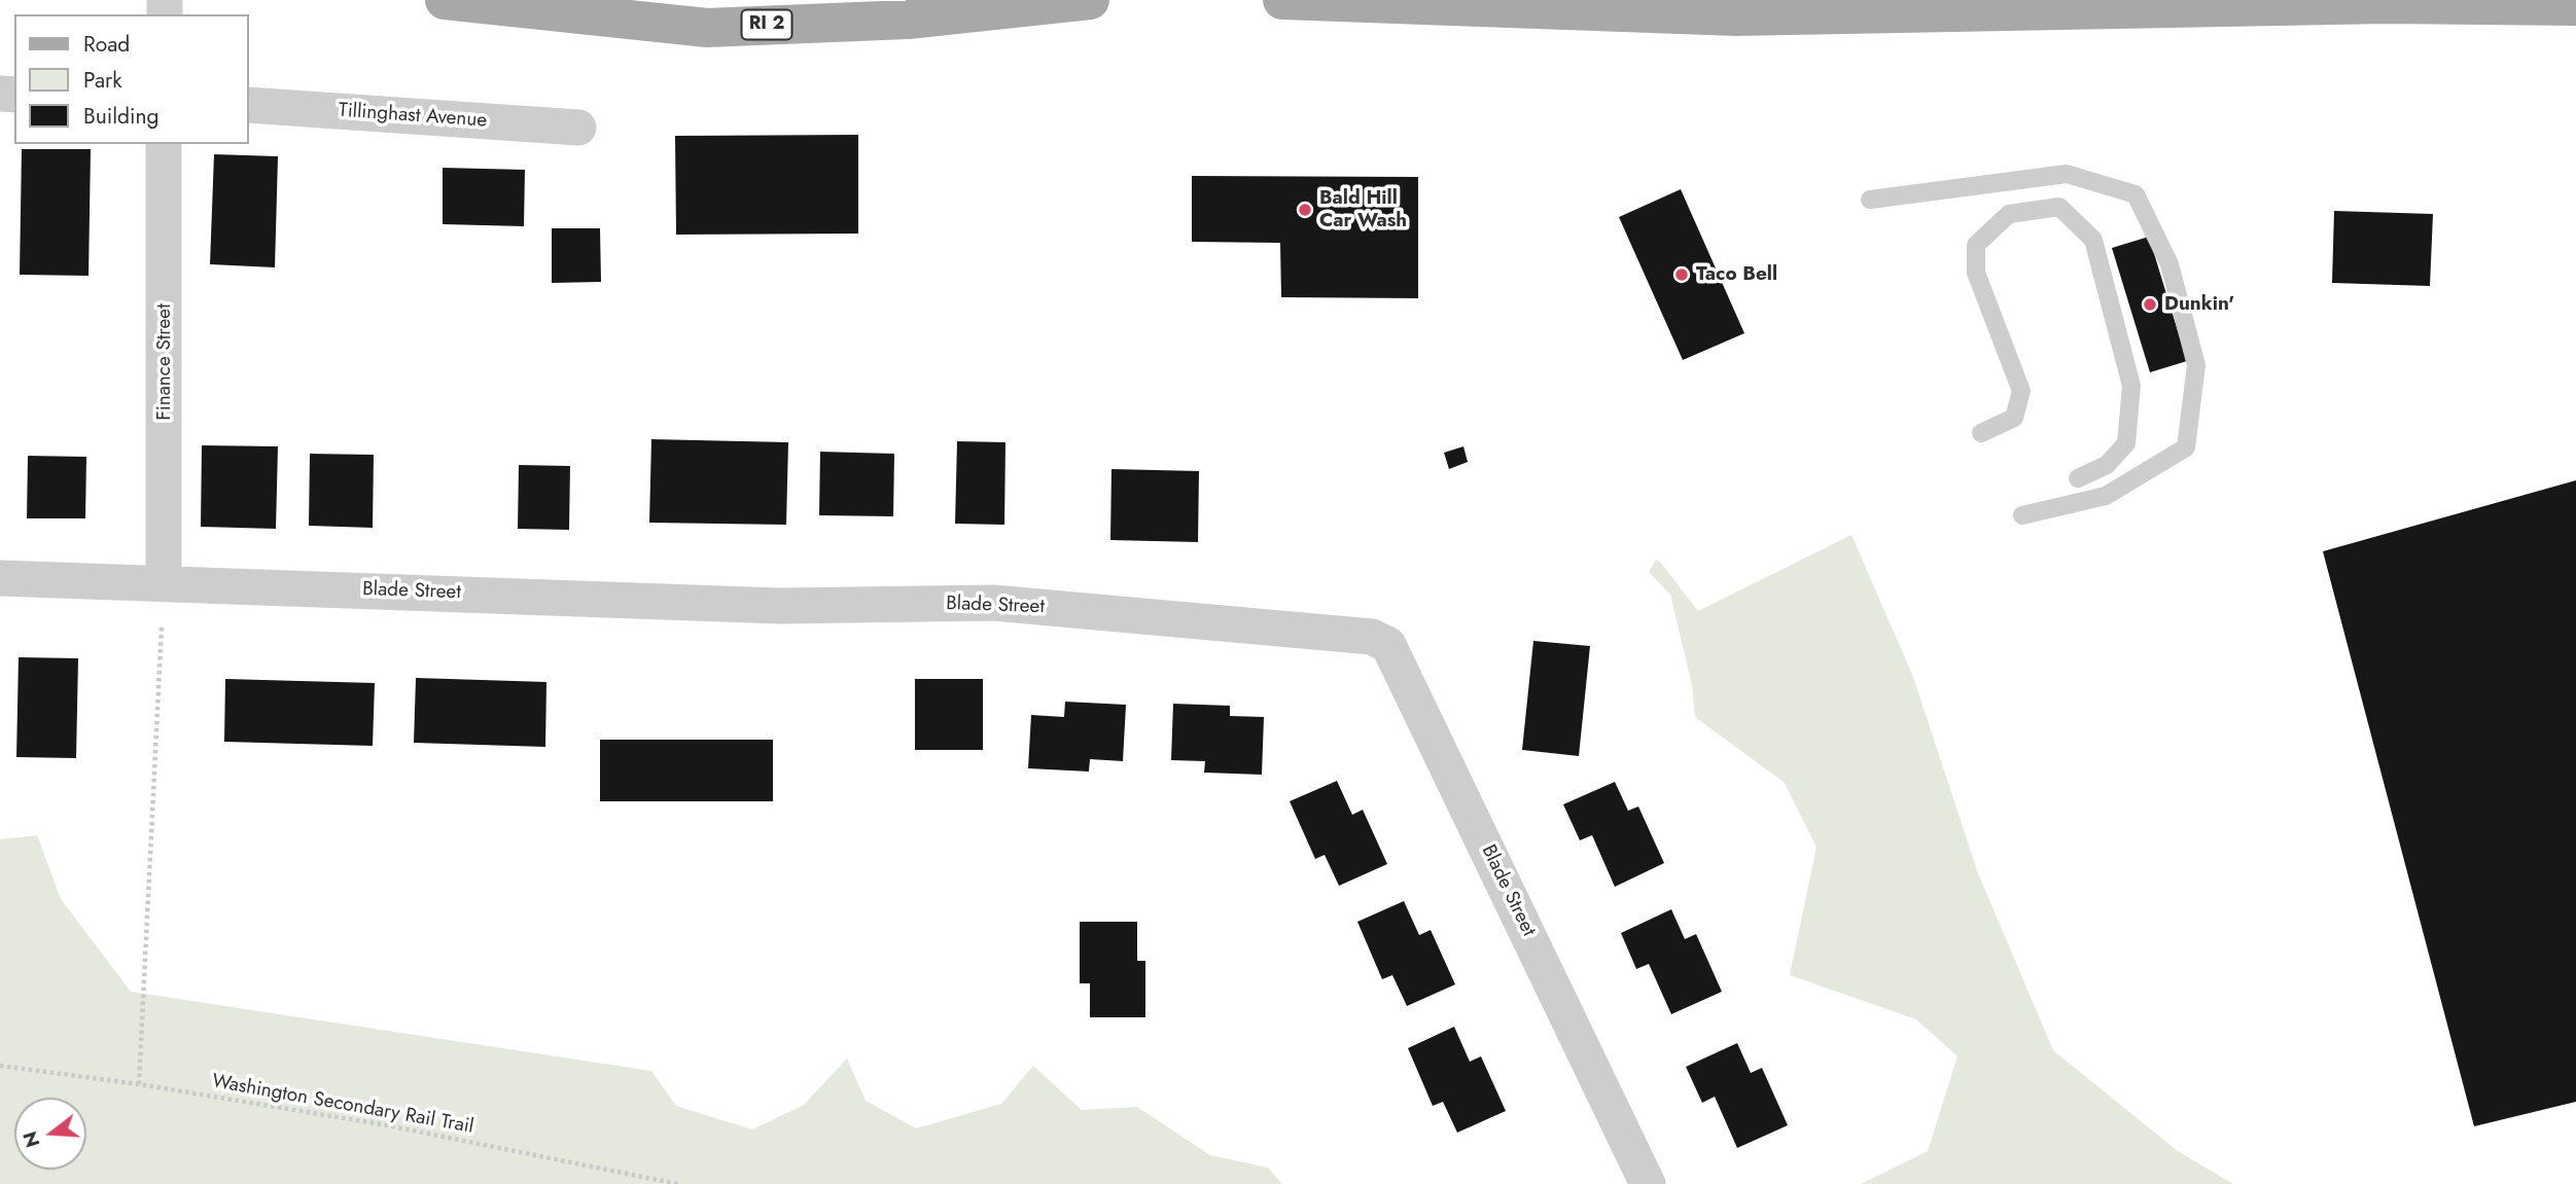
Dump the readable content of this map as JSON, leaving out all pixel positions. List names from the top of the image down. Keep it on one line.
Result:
{"streets":{"main road":["RI 2"],"street":["Tillinghast Avenue","Finance Street","Blade Street"],"path":["Washington Secondary Rail Trail"]},"crossings":[["Finance Street","Blade Street"]],"places":["Bald Hill Car Wash","Taco Bell","Dunkin'"],"legend":["Road","Park","Building"],"north":"left"}
